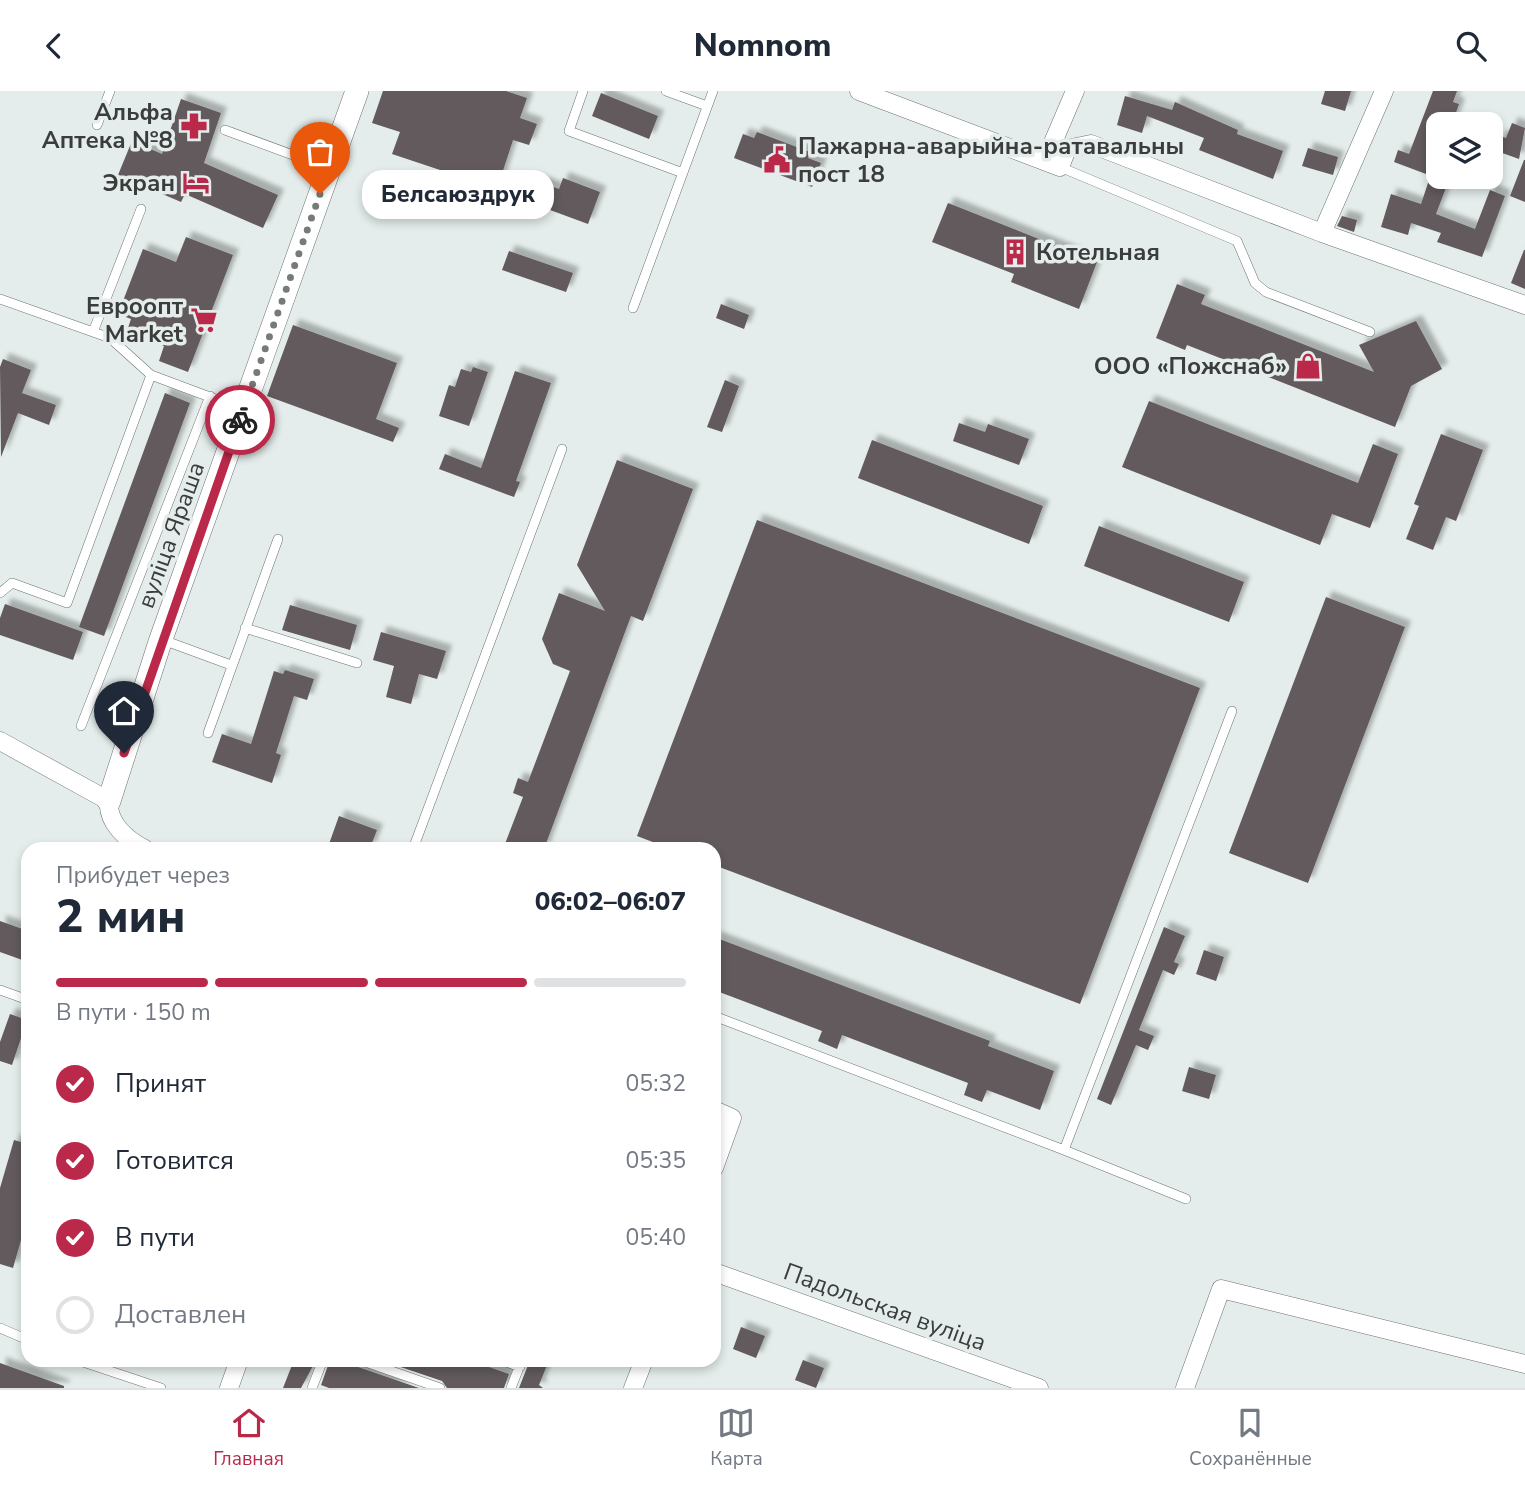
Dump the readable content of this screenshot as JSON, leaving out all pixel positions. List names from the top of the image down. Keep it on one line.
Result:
{"streets":{"street":["вуліца Яраша","Падольская вуліца"]},"places":{"pharmacy":["Альфа Аптека №8"],"public building":["Пажарна-аварыйна-ратавальны пост 18"],"hotel":["Экран"],"other":["Белсаюздрук"],"building":["Котельная"],"supermarket":["Евроопт Market"],"shop":["ООО «Пожснаб»"]},"page":{"header":"Nomnom","bubble":"Белсаюздрук","heading":["2 мин","Прибудет через","06:02–06:07"],"bar":"В пути · 150 m","list":[["Принят","05:32"],["Готовится","05:35"],["В пути","05:40"],"Доставлен"],"tabs":["Главная","Карта","Сохранённые"]}}
